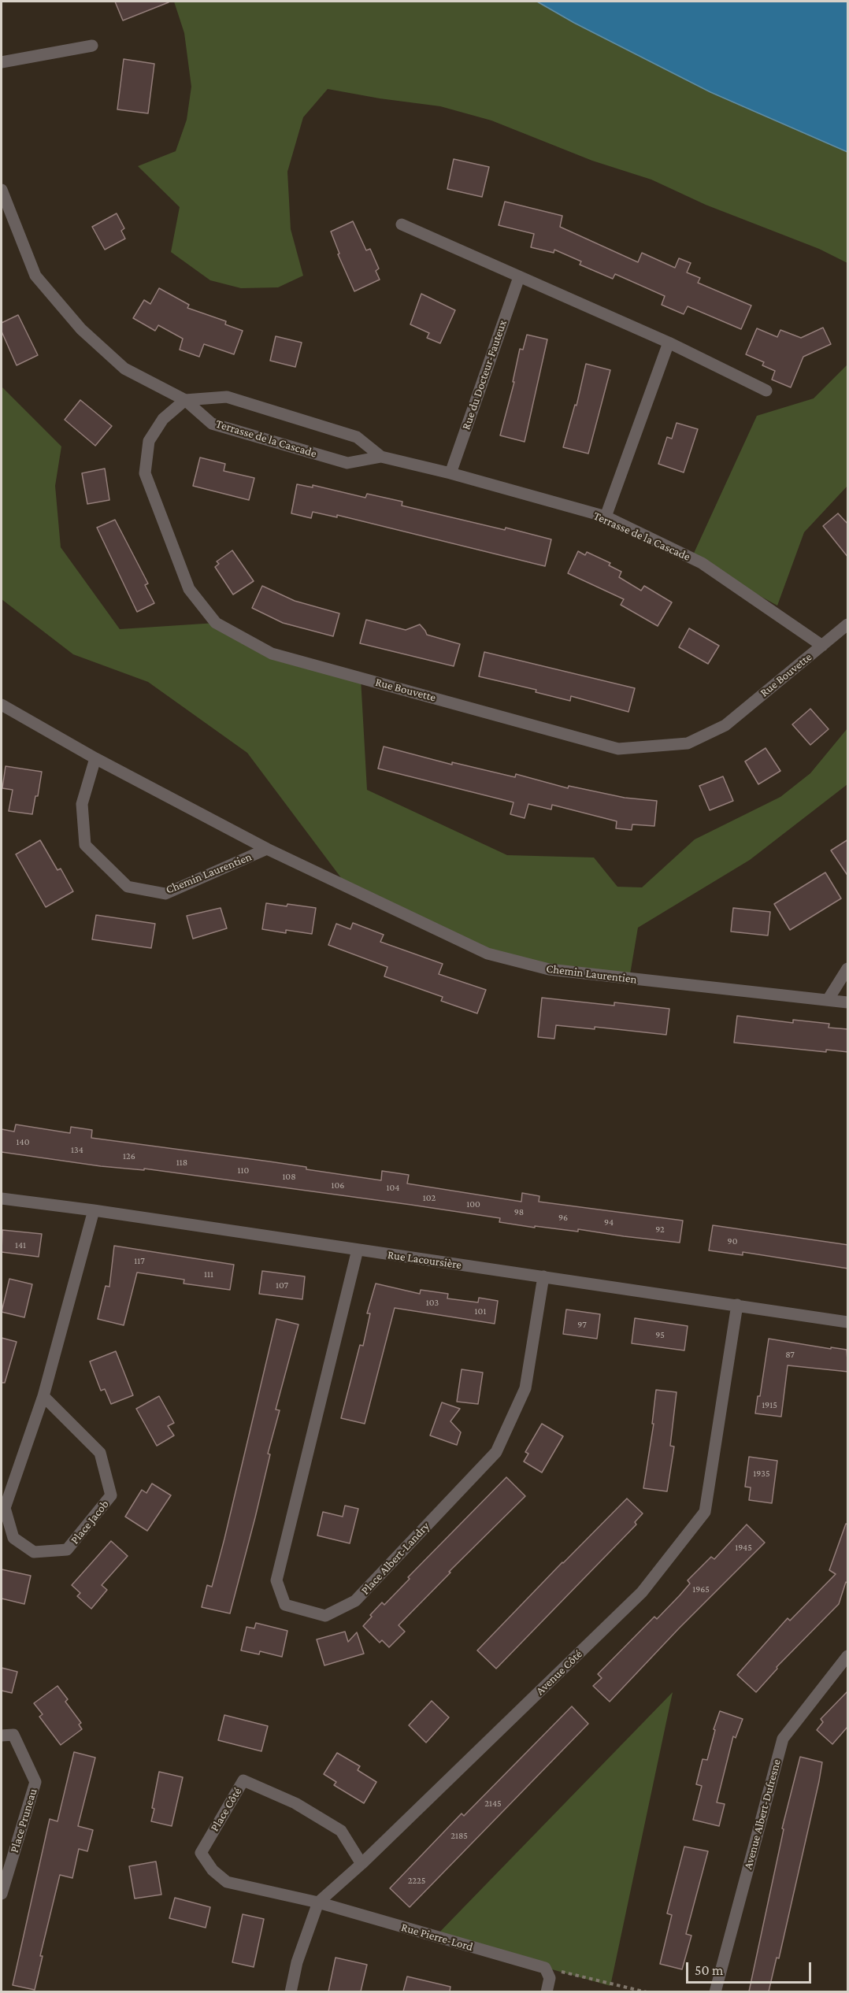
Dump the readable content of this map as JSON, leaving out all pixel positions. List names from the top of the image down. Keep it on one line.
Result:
{"streets":{"street":["Rue du Docteur-Fauteux","Terrasse de la Cascade","Rue Bouvette","Chemin Laurentien","Rue Lacoursière","Place Jacob","Place Albert-Landry","Avenue Côté","Place Côté","Avenue Albert-Dufresne","Place Pruneau","Rue Pierre-Lord"]},"crossings":[["Rue du Docteur-Fauteux","Terrasse de la Cascade"],["Terrasse de la Cascade","Rue Bouvette"],["Rue Lacoursière","Place Jacob"],["Rue Lacoursière","Place Albert-Landry"],["Rue Lacoursière","Avenue Côté"],["Avenue Côté","Place Côté"],["Avenue Côté","Rue Pierre-Lord"],["Place Côté","Rue Pierre-Lord"]],"house_numbers":["140","134","126","118","110","108","106","104","102","100","98","96","94","92","90","141","117","111","107","103","101","97","95","87","1915","1935","1945","1965","2145","2185","2225"],"scale_bar":"50 m"}
